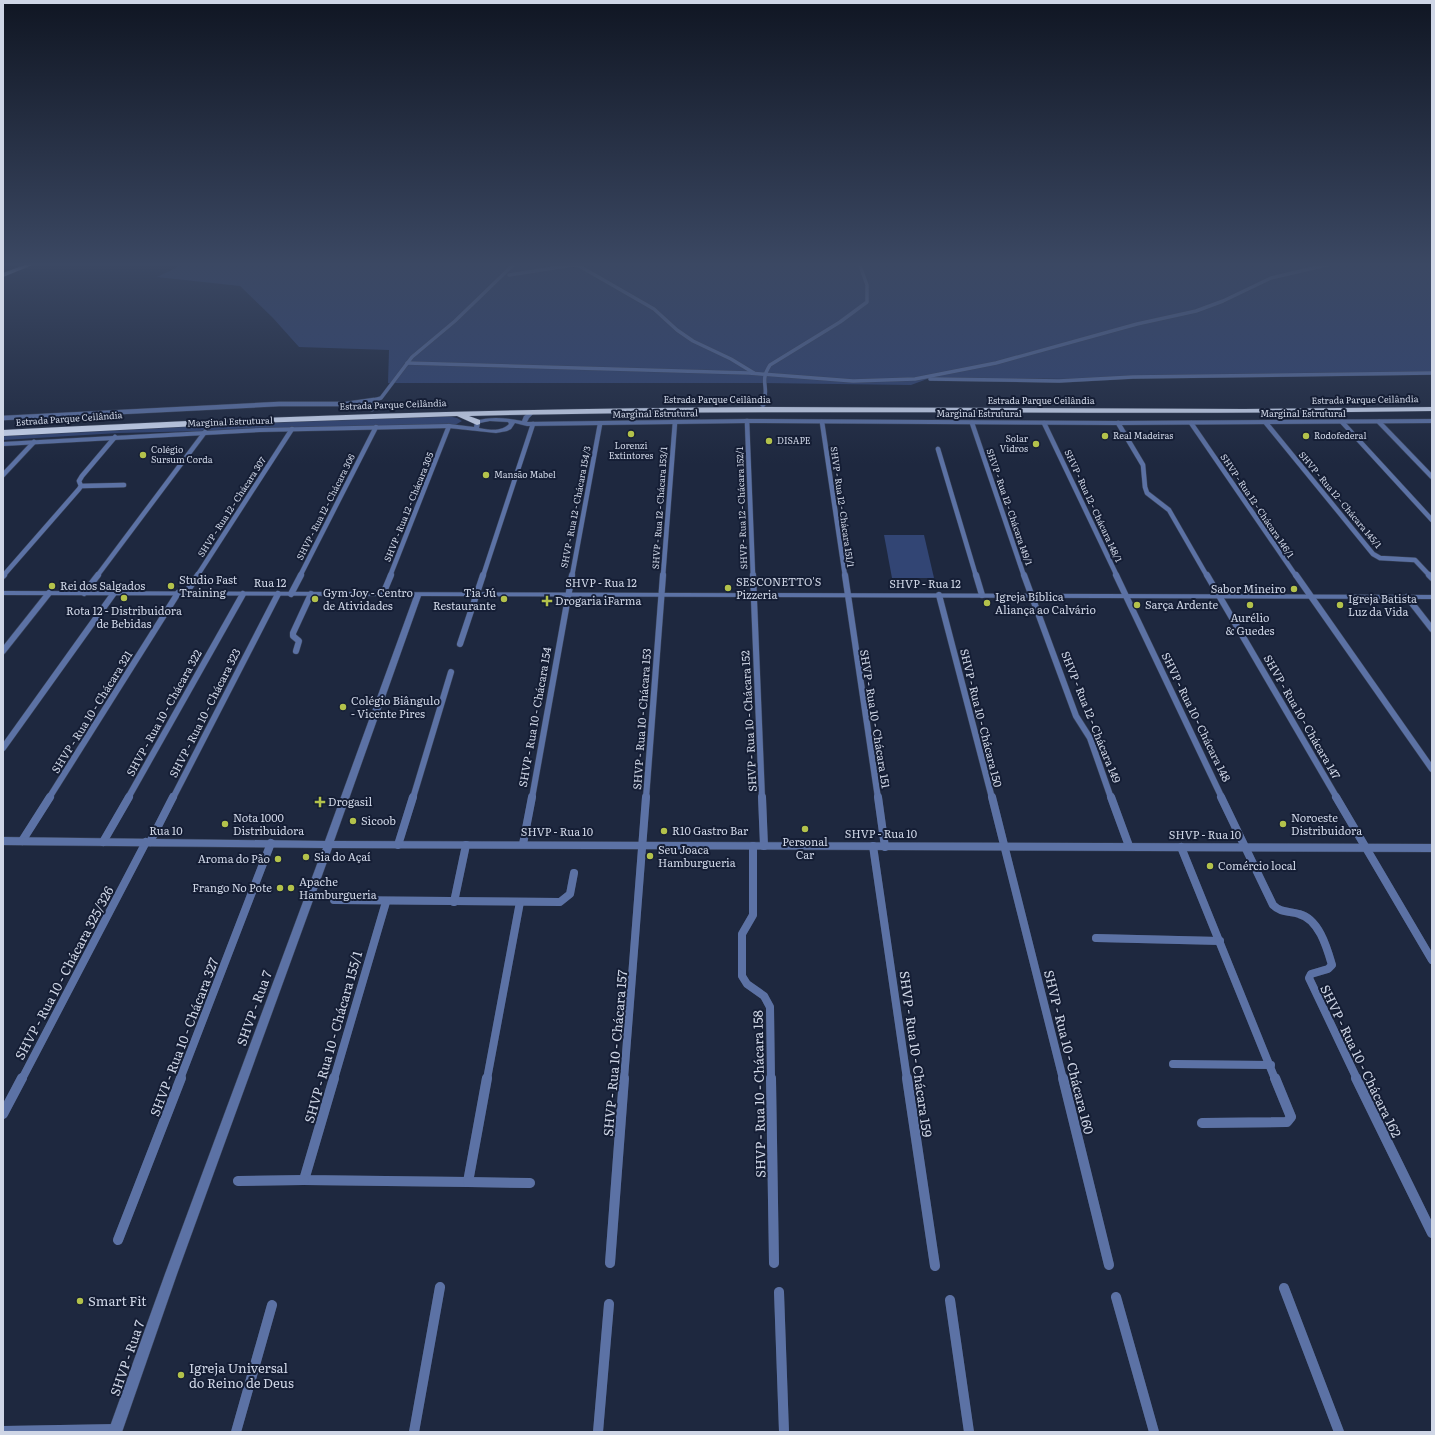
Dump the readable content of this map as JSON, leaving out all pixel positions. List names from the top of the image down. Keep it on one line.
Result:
{"streets":{"highway":["Estrada Parque Ceilândia"],"street":["Marginal Estrutural","SHVP - Rua 12 - Chácara 145/1","SHVP - Rua 12 - Chácara 148/1","SHVP - Rua 12 - Chácara 146/1","SHVP - Rua 12 - Chácara 307","SHVP - Rua 12 - Chácara 306","SHVP - Rua 12 - Chácara 305","SHVP - Rua 12 - Chácara 154/3","SHVP - Rua 12 - Chácara 151/1","SHVP - Rua 12 - Chácara 149/1","SHVP - Rua 12 - Chácara 153/1","SHVP - Rua 12 - Chácara 152/1","Rua 12","SHVP - Rua 12","SHVP - Rua 10 - Chácara 321","SHVP - Rua 10 - Chácara 322","SHVP - Rua 10 - Chácara 323","SHVP - Rua 10 - Chácara 154","SHVP - Rua 12 - Chácara 149","SHVP - Rua 10 - Chácara 148","SHVP - Rua 10 - Chácara 147","SHVP - Rua 10 - Chácara 150","SHVP - Rua 10 - Chácara 153","SHVP - Rua 10 - Chácara 151","SHVP - Rua 10 - Chácara 152","Rua 10","SHVP - Rua 10","SHVP - Rua 10 - Chácara 325/326","SHVP - Rua 7","SHVP - Rua 10 - Chácara 327","SHVP - Rua 10 - Chácara 155/1","SHVP - Rua 10 - Chácara 160","SHVP - Rua 10 - Chácara 157","SHVP - Rua 10 - Chácara 159","SHVP - Rua 10 - Chácara 162","SHVP - Rua 10 - Chácara 158"]},"crossings":[["Marginal Estrutural","SHVP - Rua 12 - Chácara 145/1"],["Marginal Estrutural","SHVP - Rua 12 - Chácara 148/1"],["Marginal Estrutural","SHVP - Rua 12 - Chácara 146/1"],["Marginal Estrutural","SHVP - Rua 12 - Chácara 307"],["Marginal Estrutural","SHVP - Rua 12 - Chácara 306"],["Marginal Estrutural","SHVP - Rua 12 - Chácara 305"],["Marginal Estrutural","SHVP - Rua 12 - Chácara 154/3"],["Marginal Estrutural","SHVP - Rua 12 - Chácara 151/1"],["Marginal Estrutural","SHVP - Rua 12 - Chácara 149/1"],["Marginal Estrutural","SHVP - Rua 12 - Chácara 153/1"],["Marginal Estrutural","SHVP - Rua 12 - Chácara 152/1"],["Marginal Estrutural","SHVP - Rua 10 - Chácara 147"],["SHVP - Rua 12 - Chácara 148/1","SHVP - Rua 12"],["SHVP - Rua 12 - Chácara 148/1","SHVP - Rua 10 - Chácara 148"],["SHVP - Rua 12 - Chácara 146/1","SHVP - Rua 12"],["SHVP - Rua 12 - Chácara 307","Rua 12"],["SHVP - Rua 12 - Chácara 307","SHVP - Rua 10 - Chácara 321"],["SHVP - Rua 12 - Chácara 306","Rua 12"],["SHVP - Rua 12 - Chácara 305","Rua 12"],["SHVP - Rua 12 - Chácara 154/3","SHVP - Rua 12"],["SHVP - Rua 12 - Chácara 154/3","SHVP - Rua 10 - Chácara 154"],["SHVP - Rua 12 - Chácara 151/1","SHVP - Rua 12"],["SHVP - Rua 12 - Chácara 151/1","SHVP - Rua 10 - Chácara 151"],["SHVP - Rua 12 - Chácara 149/1","SHVP - Rua 12"],["SHVP - Rua 12 - Chácara 149/1","SHVP - Rua 12 - Chácara 149"],["SHVP - Rua 12 - Chácara 153/1","SHVP - Rua 12"],["SHVP - Rua 12 - Chácara 153/1","SHVP - Rua 10 - Chácara 153"],["SHVP - Rua 12 - Chácara 152/1","SHVP - Rua 12"],["SHVP - Rua 12 - Chácara 152/1","SHVP - Rua 10 - Chácara 152"],["Rua 12","SHVP - Rua 12"],["Rua 12","SHVP - Rua 10 - Chácara 321"],["Rua 12","SHVP - Rua 10 - Chácara 322"],["Rua 12","SHVP - Rua 10 - Chácara 323"],["Rua 12","SHVP - Rua 7"],["SHVP - Rua 12","SHVP - Rua 10 - Chácara 154"],["SHVP - Rua 12","SHVP - Rua 12 - Chácara 149"],["SHVP - Rua 12","SHVP - Rua 10 - Chácara 148"],["SHVP - Rua 12","SHVP - Rua 10 - Chácara 147"],["SHVP - Rua 12","SHVP - Rua 10 - Chácara 150"],["SHVP - Rua 12","SHVP - Rua 10 - Chácara 153"],["SHVP - Rua 12","SHVP - Rua 10 - Chácara 151"],["SHVP - Rua 12","SHVP - Rua 10 - Chácara 152"],["SHVP - Rua 12","SHVP - Rua 7"],["SHVP - Rua 10 - Chácara 321","Rua 10"],["SHVP - Rua 10 - Chácara 322","Rua 10"],["SHVP - Rua 10 - Chácara 323","Rua 10"],["SHVP - Rua 10 - Chácara 323","SHVP - Rua 10 - Chácara 325/326"],["SHVP - Rua 10 - Chácara 154","SHVP - Rua 10"],["SHVP - Rua 12 - Chácara 149","SHVP - Rua 10"],["SHVP - Rua 10 - Chácara 148","SHVP - Rua 10"],["SHVP - Rua 10 - Chácara 148","SHVP - Rua 10 - Chácara 162"],["SHVP - Rua 10 - Chácara 147","SHVP - Rua 10"],["SHVP - Rua 10 - Chácara 150","SHVP - Rua 10"],["SHVP - Rua 10 - Chácara 150","SHVP - Rua 10 - Chácara 160"],["SHVP - Rua 10 - Chácara 153","SHVP - Rua 10"],["SHVP - Rua 10 - Chácara 153","SHVP - Rua 10 - Chácara 157"],["SHVP - Rua 10 - Chácara 151","SHVP - Rua 10"],["SHVP - Rua 10 - Chácara 152","SHVP - Rua 10"],["Rua 10","SHVP - Rua 10"],["Rua 10","SHVP - Rua 10 - Chácara 325/326"],["Rua 10","SHVP - Rua 7"],["Rua 10","SHVP - Rua 10 - Chácara 327"],["SHVP - Rua 10","SHVP - Rua 7"],["SHVP - Rua 10","SHVP - Rua 10 - Chácara 160"],["SHVP - Rua 10","SHVP - Rua 10 - Chácara 157"],["SHVP - Rua 10","SHVP - Rua 10 - Chácara 159"],["SHVP - Rua 10","SHVP - Rua 10 - Chácara 162"],["SHVP - Rua 10","SHVP - Rua 10 - Chácara 158"]],"places":{"other":["Lorenzi Extintores","Real Madeiras","Rodofederal","DISAPE","Solar Vidros","Colégio Sursum Corda","Mansão Mabel","Rei dos Salgados","Studio Fast Training","SESCONETTO'S Pizzeria","Sabor Mineiro","Rota 12 - Distribuidora de Bebidas","Gym Joy - Centro de Atividades","Tia Jú Restaurante","Igreja Bíblica Aliança ao Calvário","Sarça Ardente","Aurélio & Guedes","Igreja Batista Luz da Vida","Colégio Biângulo - Vicente Pires","Sicoob","Nota 1000 Distribuidora","Noroeste Distribuidora","Personal Car","R10 Gastro Bar","Seu Joaca Hamburgueria","Sia do Açaí","Aroma do Pão","Comércio local","Frango No Pote","Apache Hamburgueria","Smart Fit","Igreja Universal do Reino de Deus"],"health":["Drogaria iFarma","Drogasil"]}}
